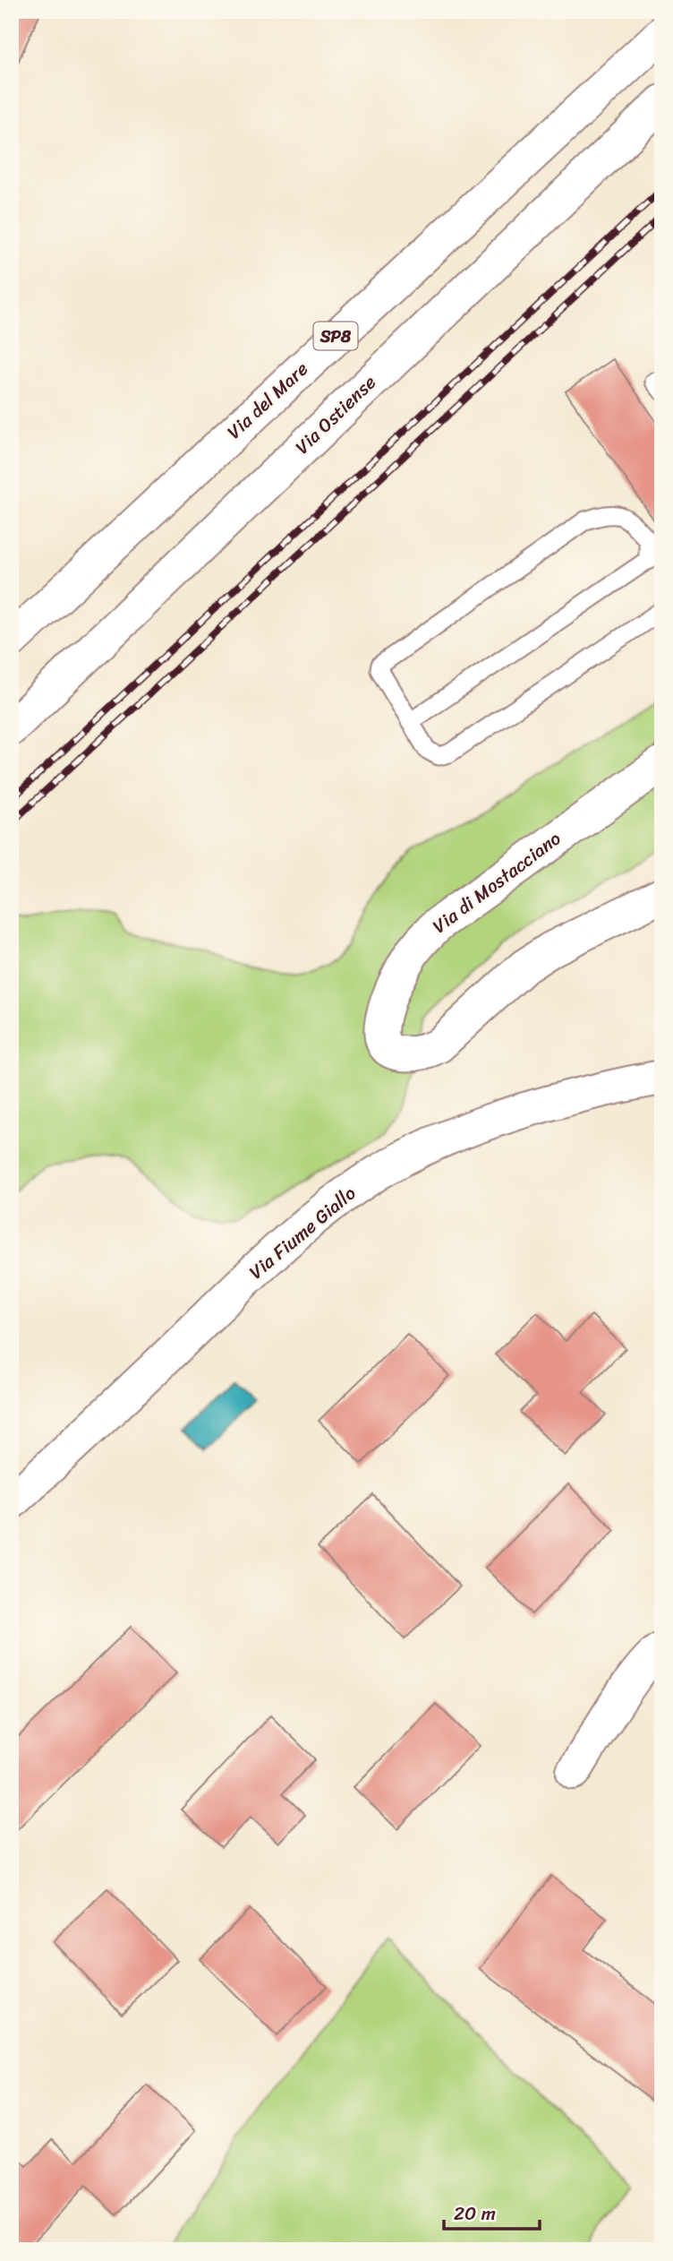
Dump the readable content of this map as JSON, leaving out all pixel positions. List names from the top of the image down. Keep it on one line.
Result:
{"streets":{"main road":["SP8","Via del Mare","Via Ostiense","Via di Mostacciano","Via Fiume Giallo"]},"scale_bar":"20 m"}
